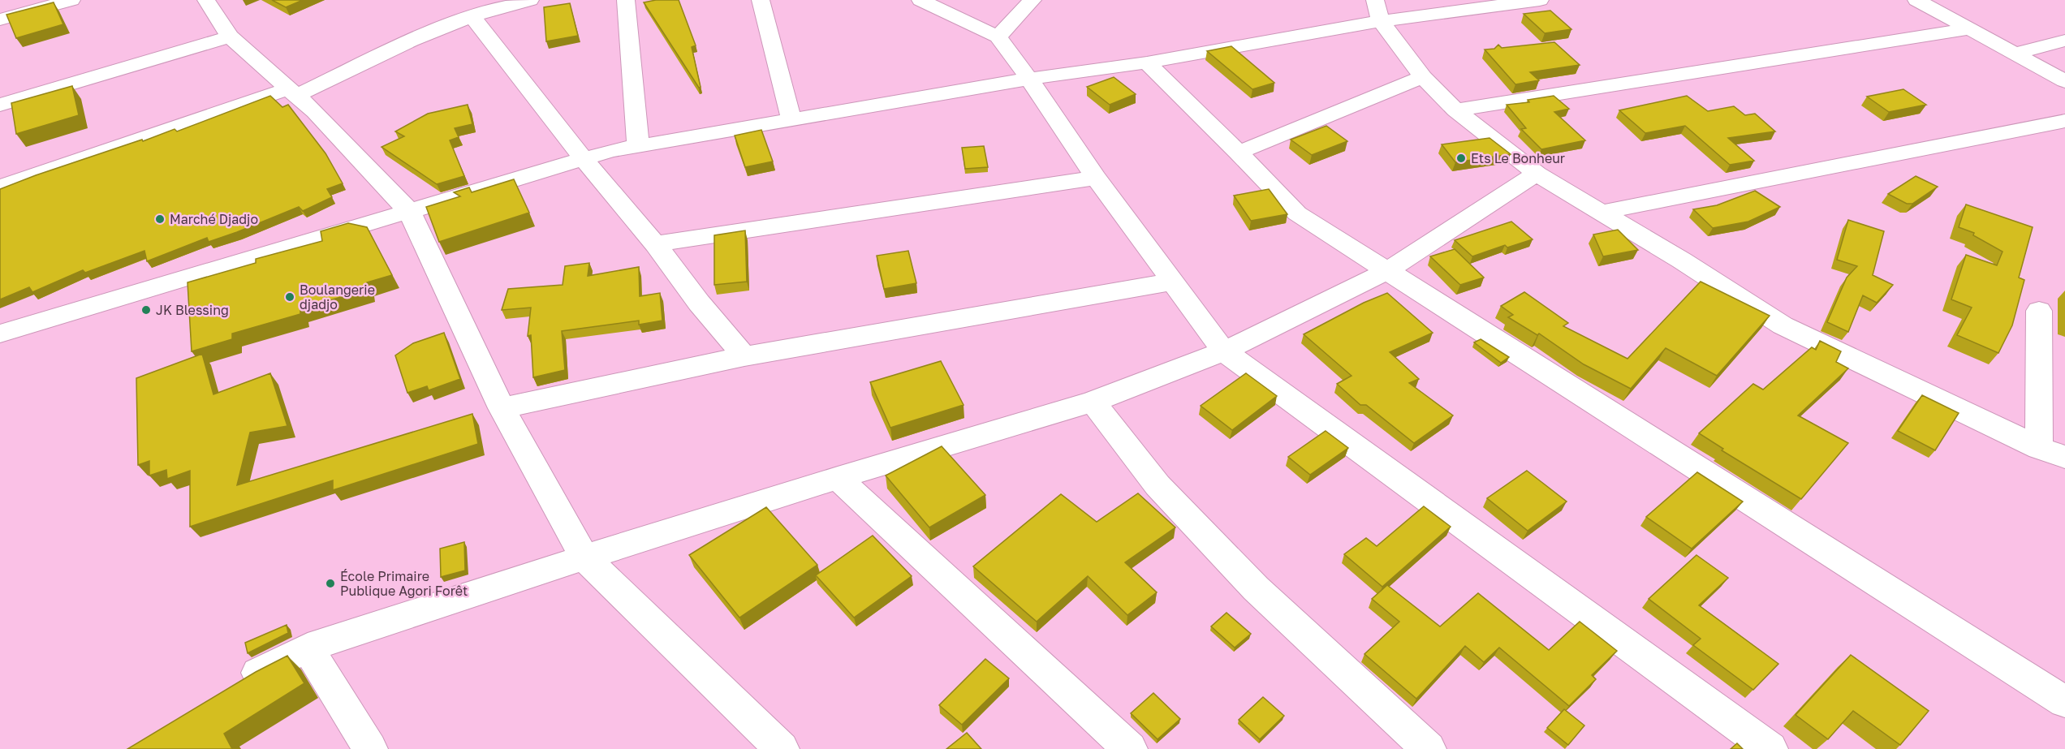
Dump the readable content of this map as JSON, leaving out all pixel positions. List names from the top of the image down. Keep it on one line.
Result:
{"places":["Ets Le Bonheur","Marché Djadjo","Boulangerie djadjo","JK Blessing","École Primaire Publique Agori Forêt"]}
